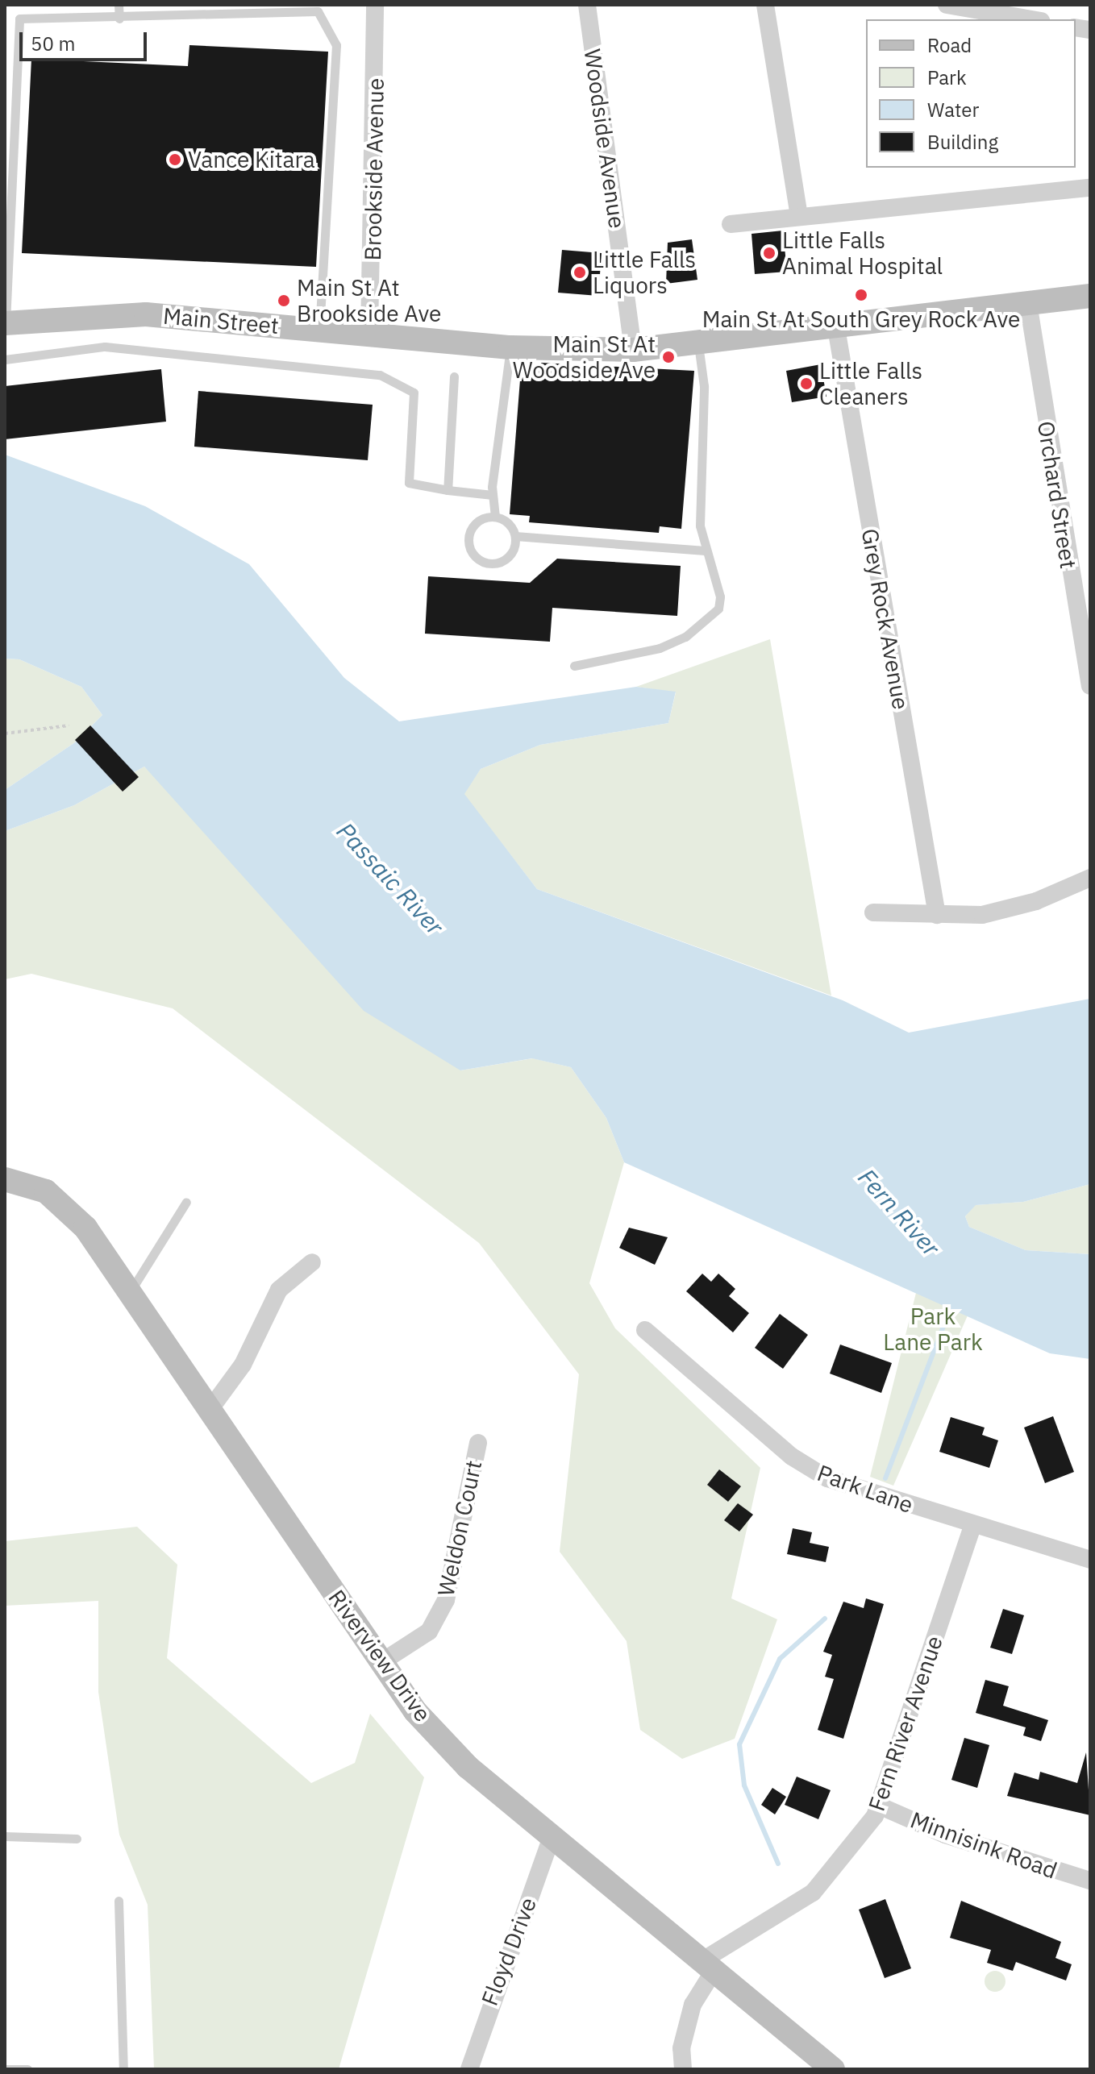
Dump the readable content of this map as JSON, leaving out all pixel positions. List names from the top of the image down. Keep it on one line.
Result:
{"streets":{"main road":["Main Street","Riverview Drive"],"street":["Woodside Avenue","Brookside Avenue","Orchard Street","Grey Rock Avenue","Park Lane","Weldon Court","Fern River Avenue","Minnisink Road","Floyd Drive"]},"crossings":[["Woodside Avenue","Main Street"],["Brookside Avenue","Main Street"],["Main Street","Orchard Street"],["Main Street","Grey Rock Avenue"],["Park Lane","Fern River Avenue"],["Weldon Court","Riverview Drive"],["Riverview Drive","Fern River Avenue"],["Riverview Drive","Floyd Drive"],["Fern River Avenue","Minnisink Road"]],"water":["Passaic River","Fern River"],"parks":["Park Lane Park"],"places":["Vance Kitara","Little Falls Animal Hospital","Little Falls Liquors","Main St At South Grey Rock Ave","Main St At Brookside Ave","Main St At Woodside Ave","Little Falls Cleaners"],"legend":["Road","Park","Water","Building"],"scale_bar":"50 m"}
